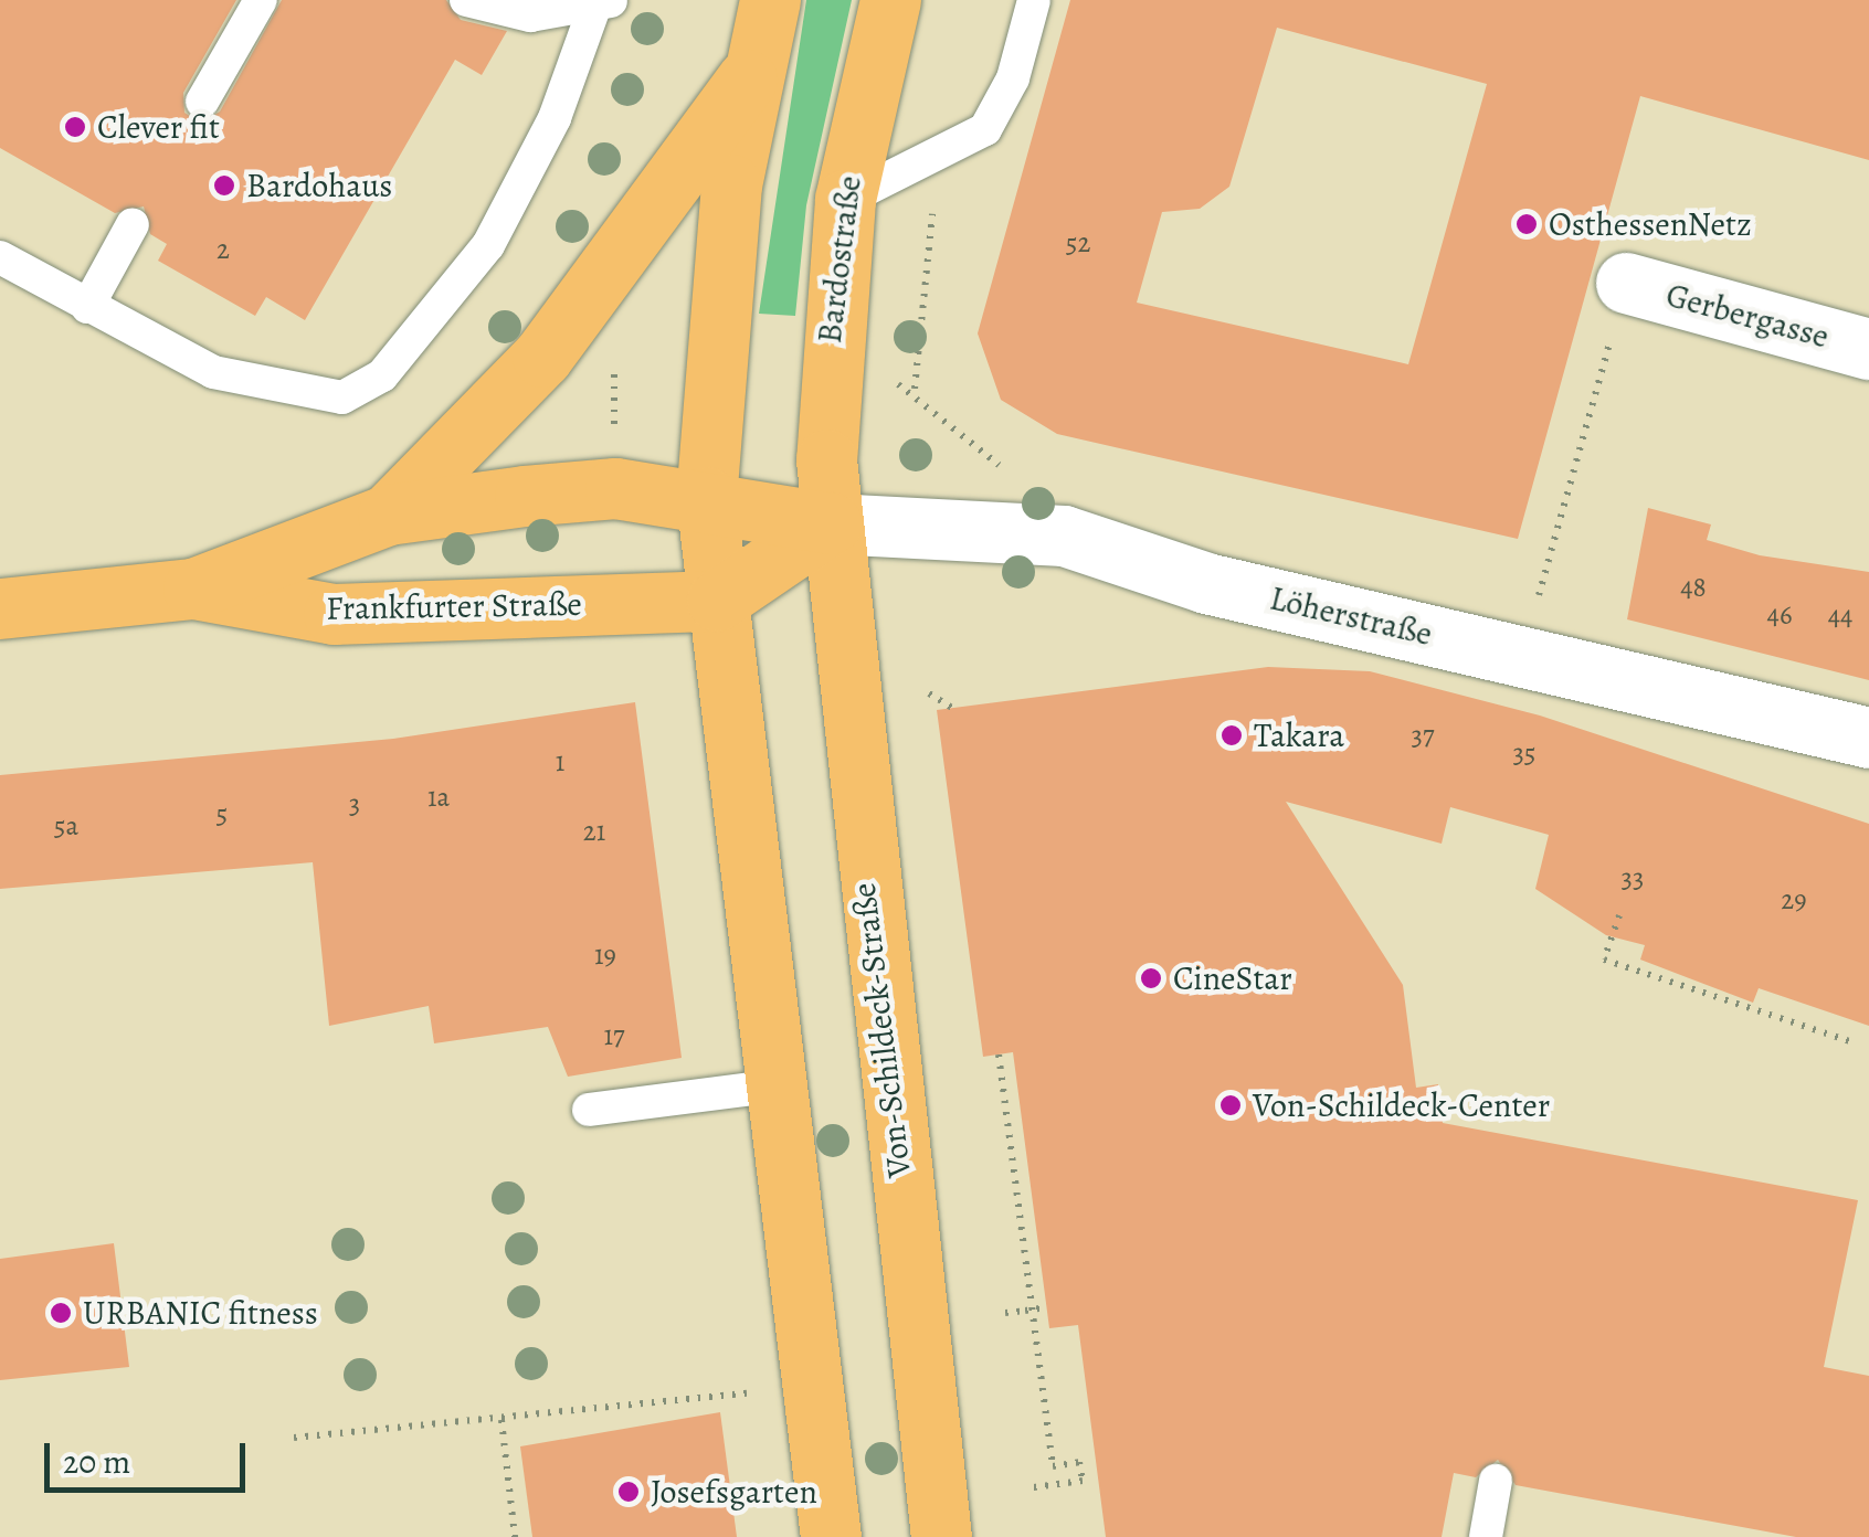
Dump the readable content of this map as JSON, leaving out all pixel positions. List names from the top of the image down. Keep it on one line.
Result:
{"streets":{"main road":["Bardostraße","Frankfurter Straße","Von-Schildeck-Straße"],"street":["Gerbergasse","Löherstraße"]},"crossings":[["Bardostraße","Frankfurter Straße"],["Bardostraße","Löherstraße"],["Bardostraße","Von-Schildeck-Straße"],["Frankfurter Straße","Löherstraße"],["Frankfurter Straße","Von-Schildeck-Straße"],["Löherstraße","Von-Schildeck-Straße"]],"places":["Clever fit","Bardohaus","OsthessenNetz","Takara","CineStar","Von-Schildeck-Center","URBANIC fitness","Josefsgarten"],"house_numbers":["52","2","48","46","44","37","35","1","1a","3","5","5a","21","33","29","19","17"],"scale_bar":"20 m"}
